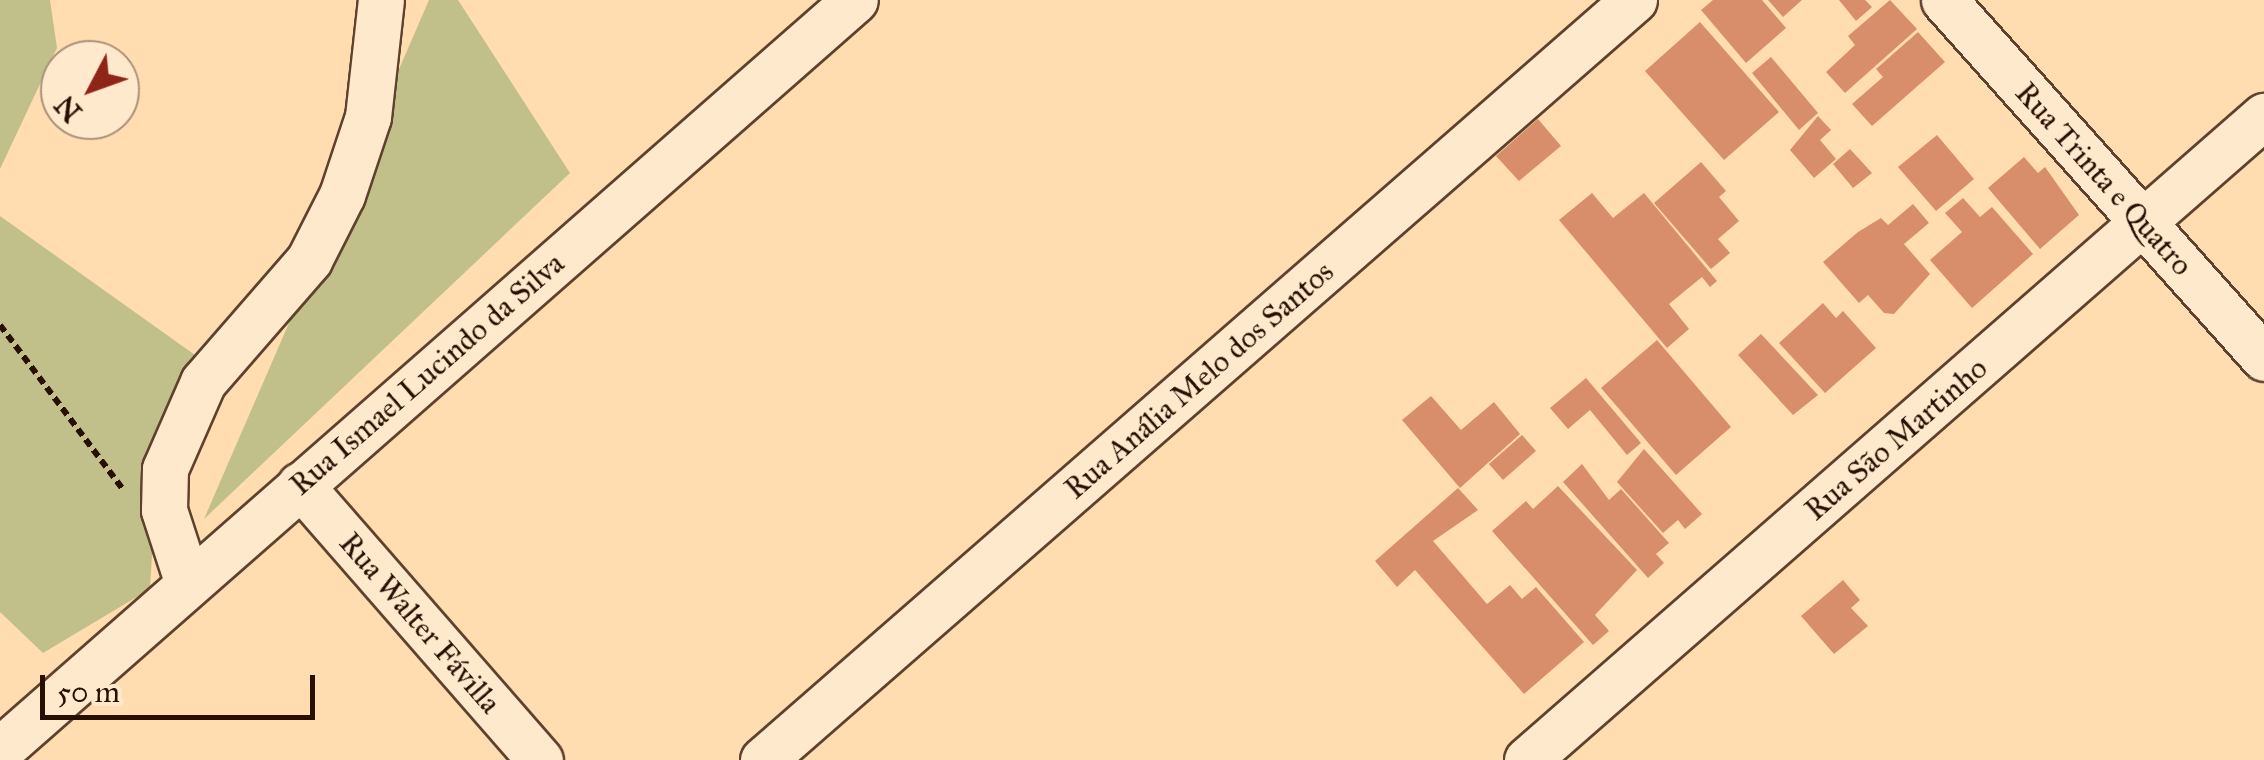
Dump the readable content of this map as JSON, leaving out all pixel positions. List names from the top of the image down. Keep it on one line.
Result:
{"streets":{"street":["Rua Trinta e Quatro","Rua Ismael Lucindo da Silva","Rua Anália Melo dos Santos","Rua São Martinho","Rua Walter Fávilla"]},"crossings":[["Rua Trinta e Quatro","Rua São Martinho"],["Rua Ismael Lucindo da Silva","Rua Walter Fávilla"]],"scale_bar":"50 m","north":"bottom left"}
